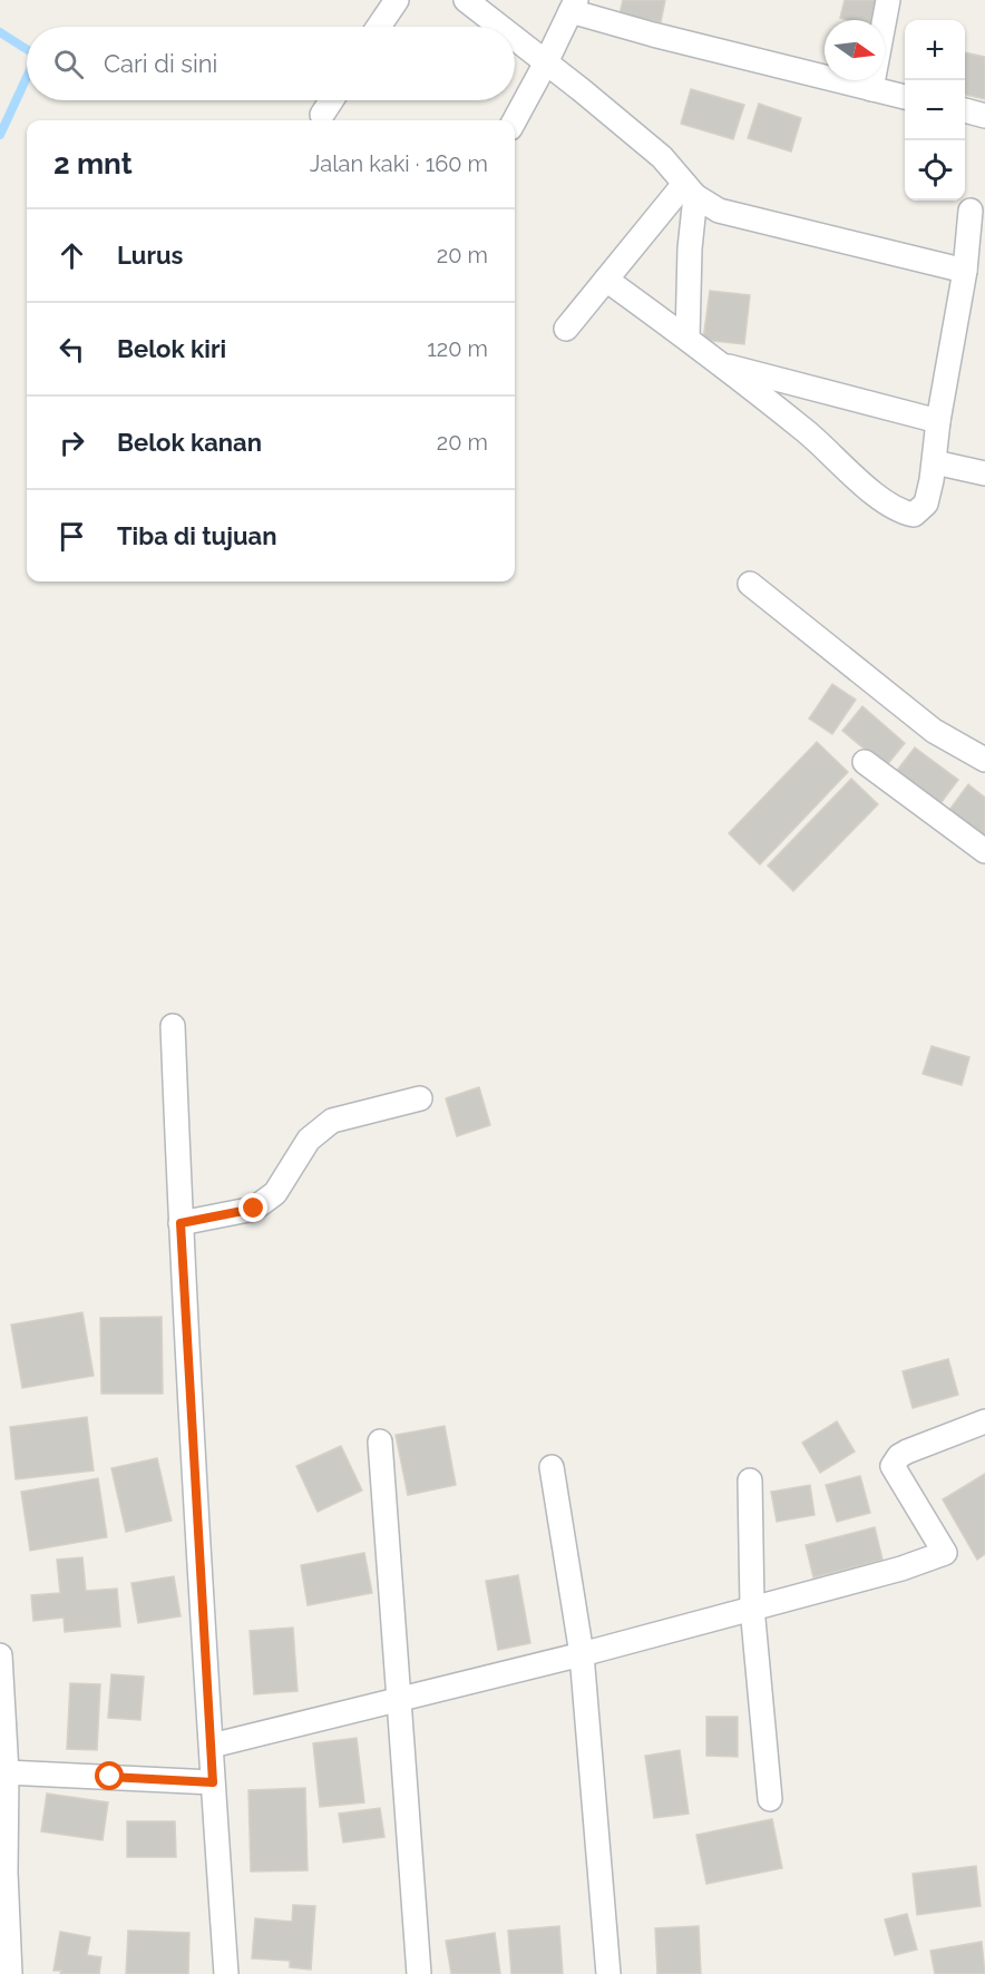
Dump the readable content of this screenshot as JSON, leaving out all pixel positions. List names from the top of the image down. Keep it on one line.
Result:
{"north":"right","page":{"map_buttons":["+","−"],"search":"Cari di sini","heading":["2 mnt","Jalan kaki · 160 m"],"list":[["Lurus","20 m"],["Belok kiri","120 m"],["Belok kanan","20 m"],"Tiba di tujuan"]}}
